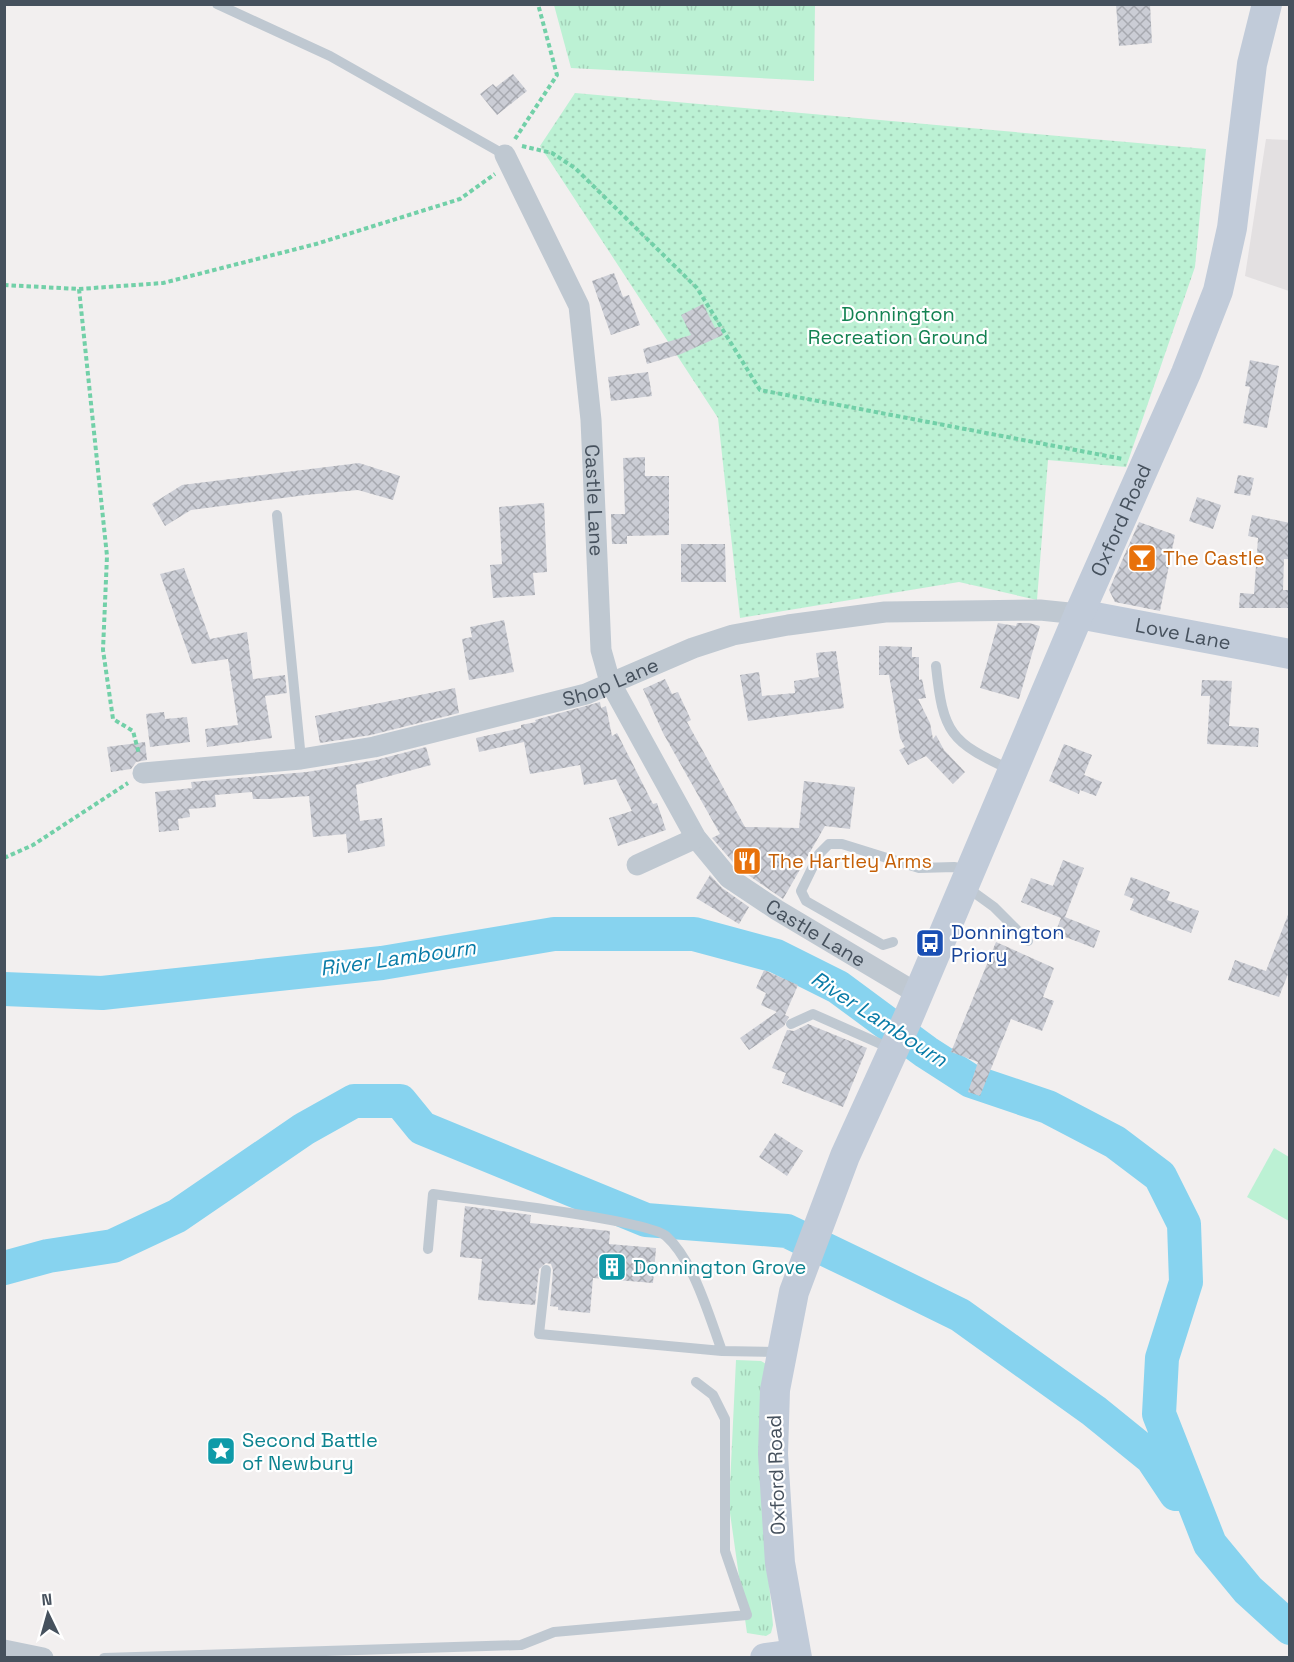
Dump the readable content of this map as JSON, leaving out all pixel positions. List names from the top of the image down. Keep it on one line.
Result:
{"streets":{"main road":["Oxford Road","Love Lane"],"street":["Castle Lane","Shop Lane"]},"crossings":[["Castle Lane","Oxford Road"],["Castle Lane","Shop Lane"],["Oxford Road","Love Lane"],["Oxford Road","Shop Lane"],["Love Lane","Shop Lane"]],"water":["River Lambourn"],"parks":["Donnington Recreation Ground"],"places":{"bar":["The Castle"],"restaurant":["The Hartley Arms"],"bus stop":["Donnington Priory"],"building":["Donnington Grove"],"place":["Second Battle of Newbury"]},"north":"top"}
